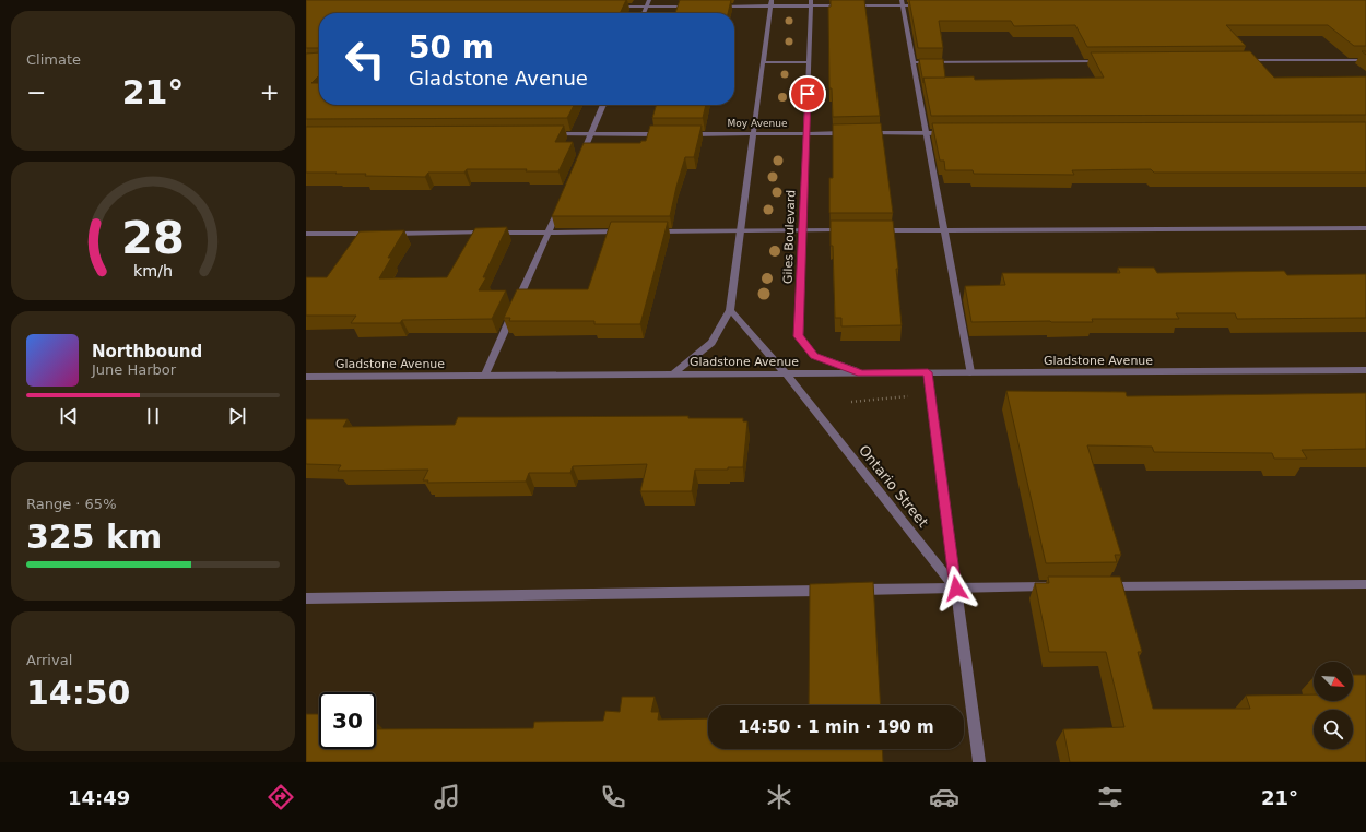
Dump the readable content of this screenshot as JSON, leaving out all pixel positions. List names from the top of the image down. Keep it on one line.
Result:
{"streets":{"street":["Moy Avenue","Giles Boulevard","Gladstone Avenue","Ontario Street"]},"crossings":[["Moy Avenue","Giles Boulevard"],["Giles Boulevard","Gladstone Avenue"],["Gladstone Avenue","Ontario Street"]],"north":"bottom right","page":{"tile":["Climate",["Range · 65%","325 km"],["Arrival","14:50"]],"turn":["50 m","Gladstone Avenue"],"heat":["−","21°","+"],"song":["Northbound","June Harbor"],"limit":"30","trip":"14:50 · 1 min · 190 m","tabs":["14:49","21°"],"gauge":["28","km/h"]}}
